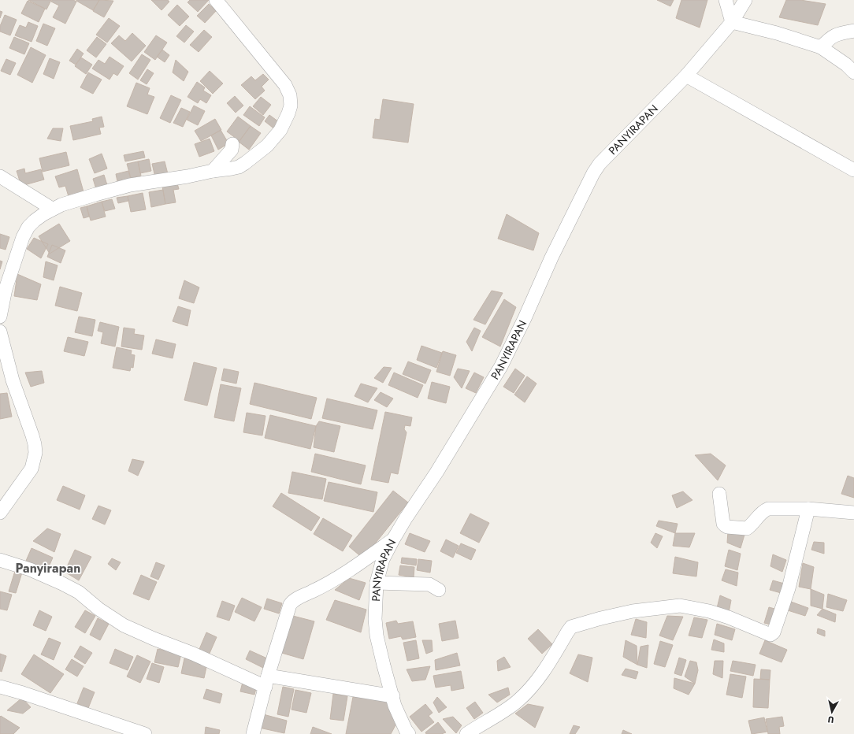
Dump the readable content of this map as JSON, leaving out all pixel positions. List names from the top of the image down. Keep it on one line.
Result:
{"streets":{"street":["PANYIRAPAN"]},"districts":["Panyirapan"],"north":"bottom"}
